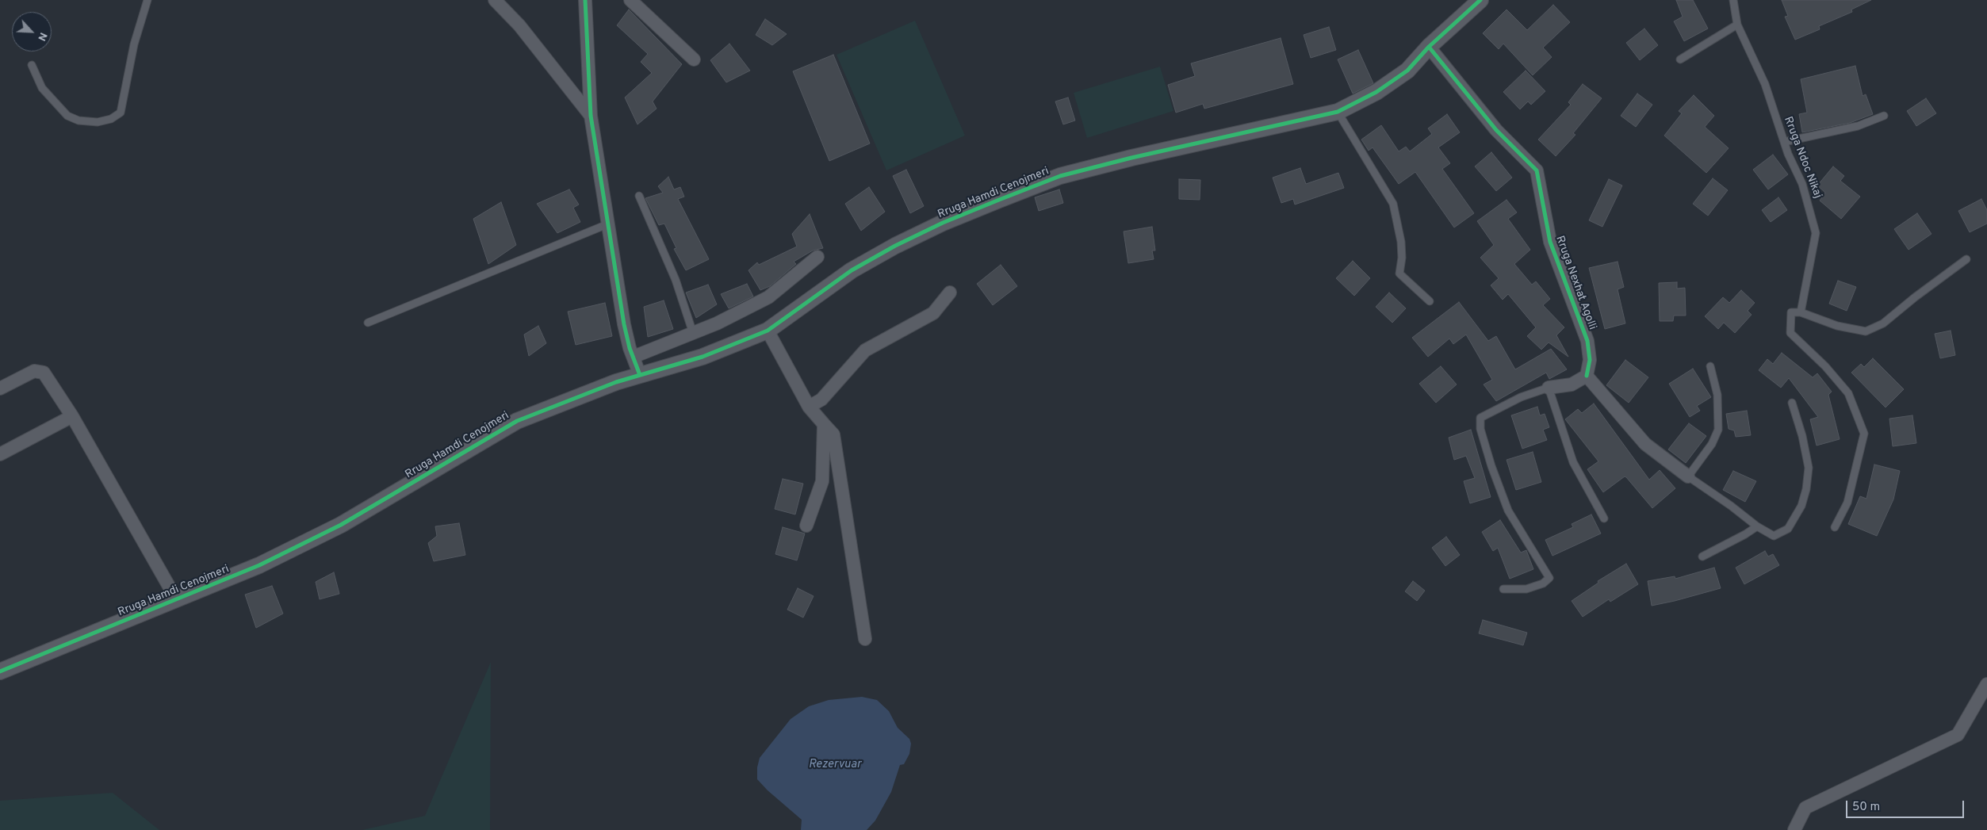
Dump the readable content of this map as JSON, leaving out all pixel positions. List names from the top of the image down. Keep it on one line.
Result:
{"streets":{"street":["Rruga Hamdi Cenojmeri","Rruga Nexhat Agolli"],"lane":["Rruga Ndoc Nikaj"]},"crossings":[["Rruga Hamdi Cenojmeri","Rruga Nexhat Agolli"]],"water":["Rezervuar"],"scale_bar":"50 m","north":"bottom right"}
